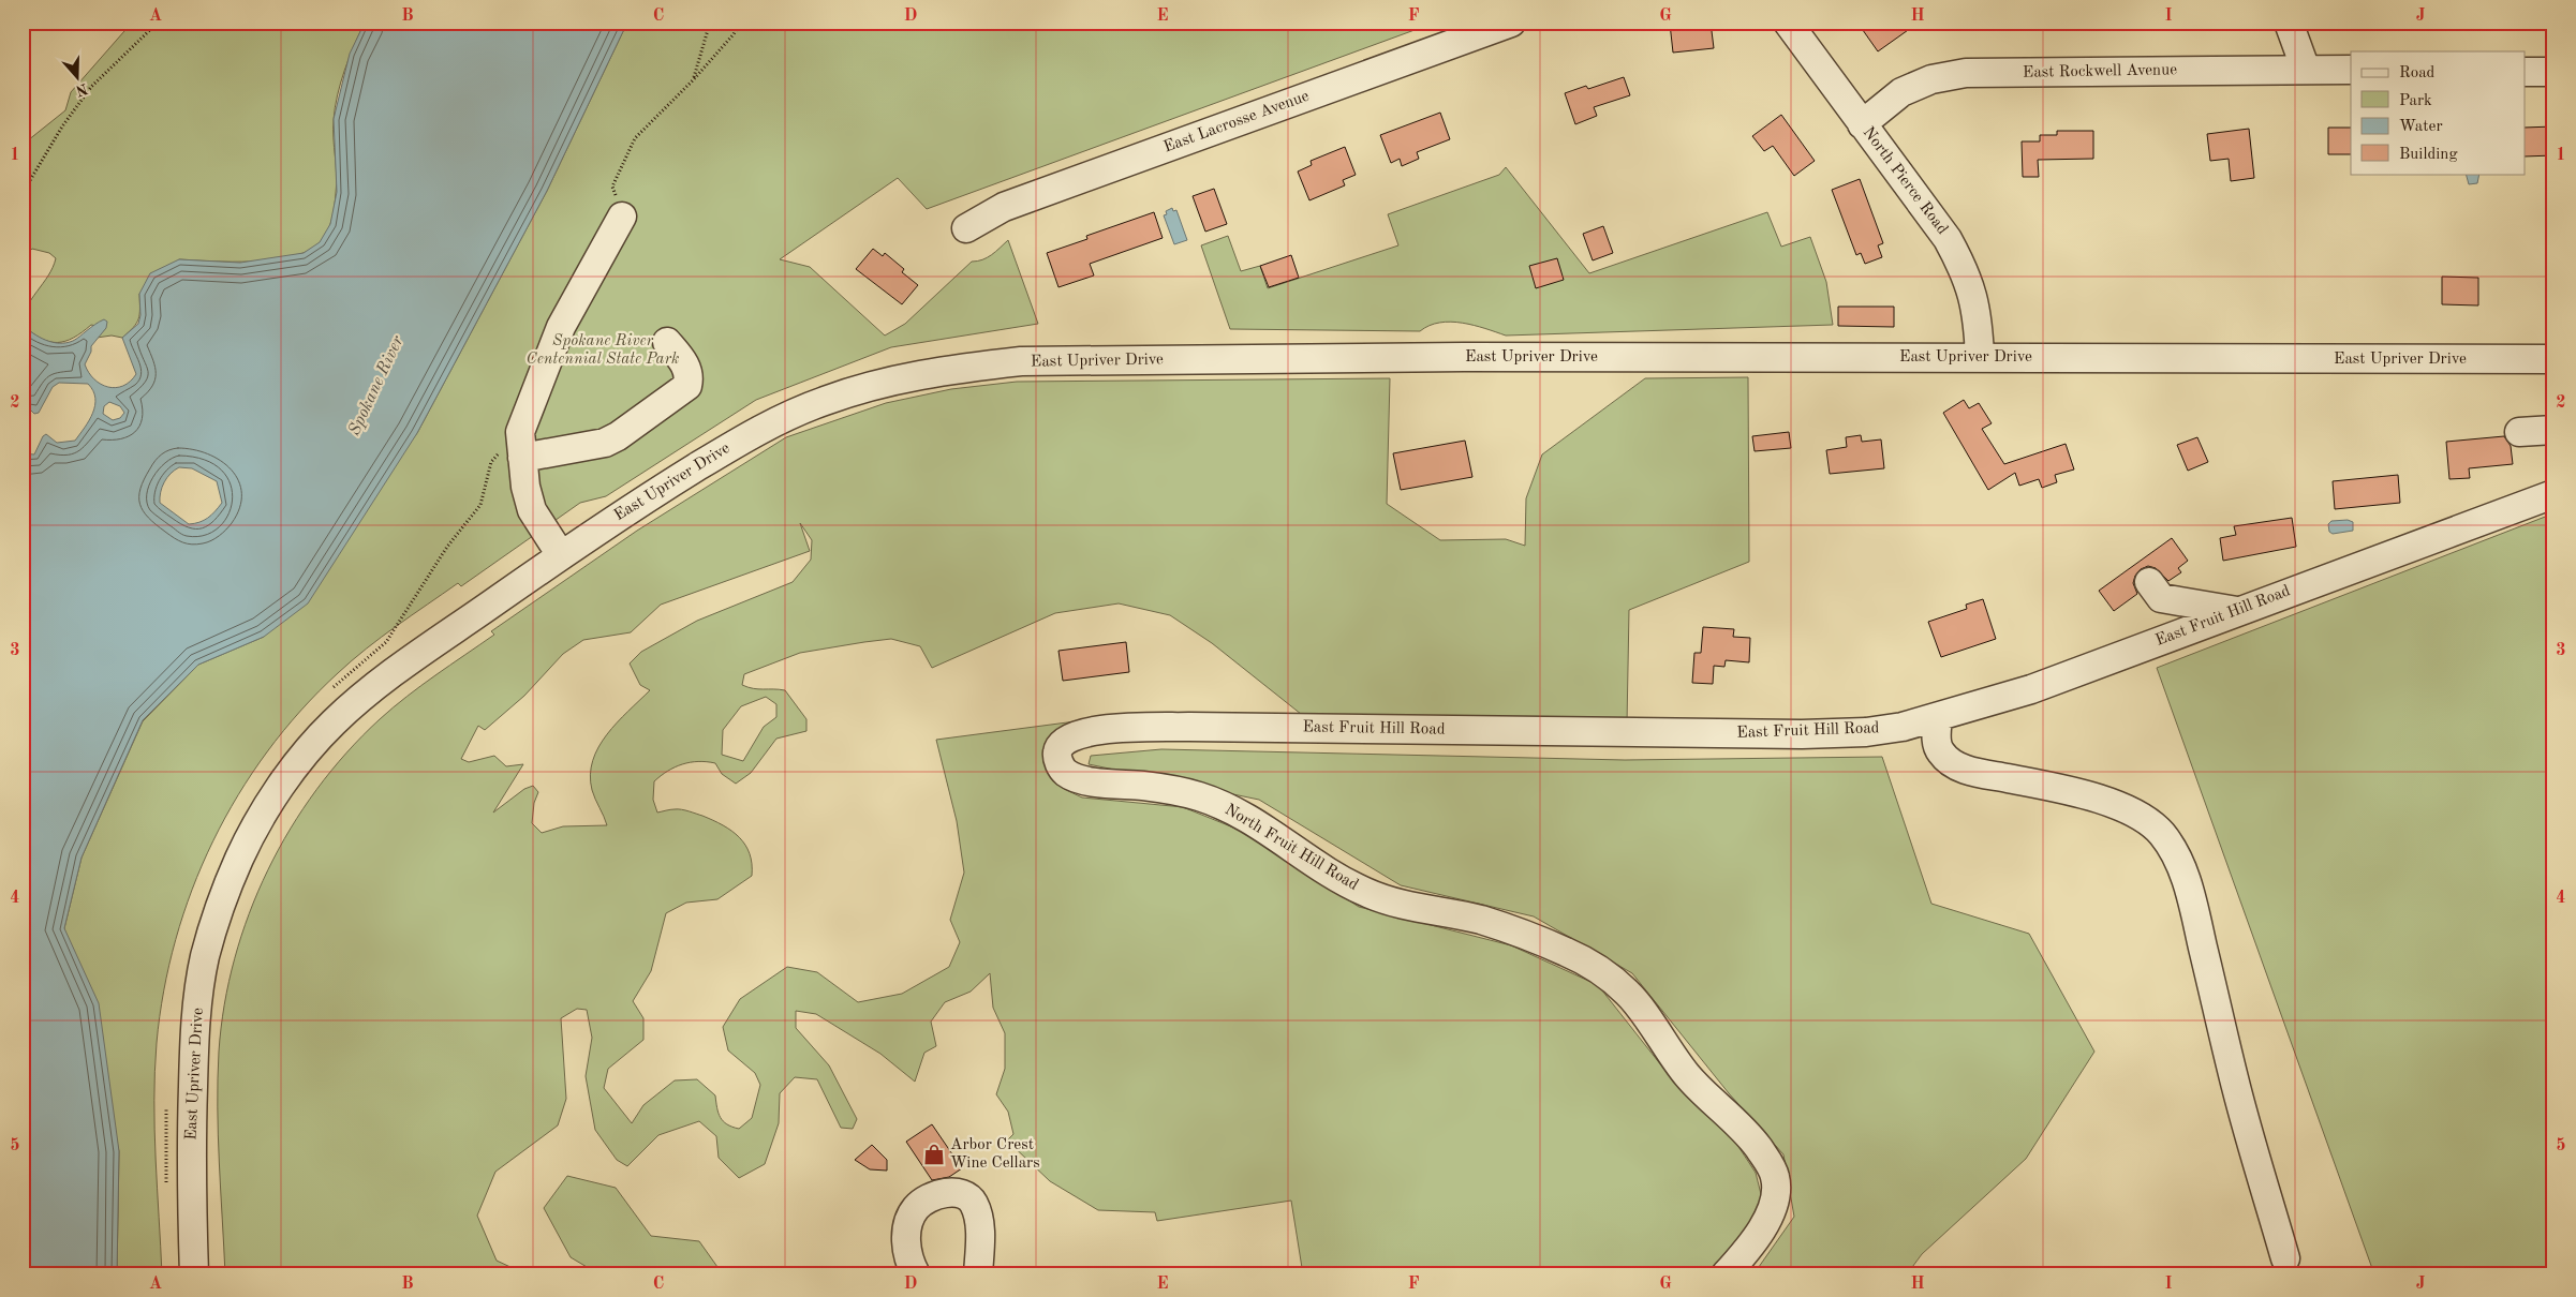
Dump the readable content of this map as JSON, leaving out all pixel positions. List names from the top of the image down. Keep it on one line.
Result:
{"streets":{"street":["East Rockwell Avenue","East Lacrosse Avenue","North Pierce Road","East Upriver Drive","East Fruit Hill Road","North Fruit Hill Road"]},"crossings":[["East Rockwell Avenue","North Pierce Road"],["North Pierce Road","East Upriver Drive"],["East Fruit Hill Road","North Fruit Hill Road"]],"water":["Spokane River"],"parks":["Spokane River Centennial State Park"],"places":{"shop":["Arbor Crest Wine Cellars"]},"legend":["Road","Park","Water","Building"],"north":"bottom","grid":{"columns":["A","B","C","D","E","F","G","H","I","J"],"rows":["1","2","3","4","5"]}}
